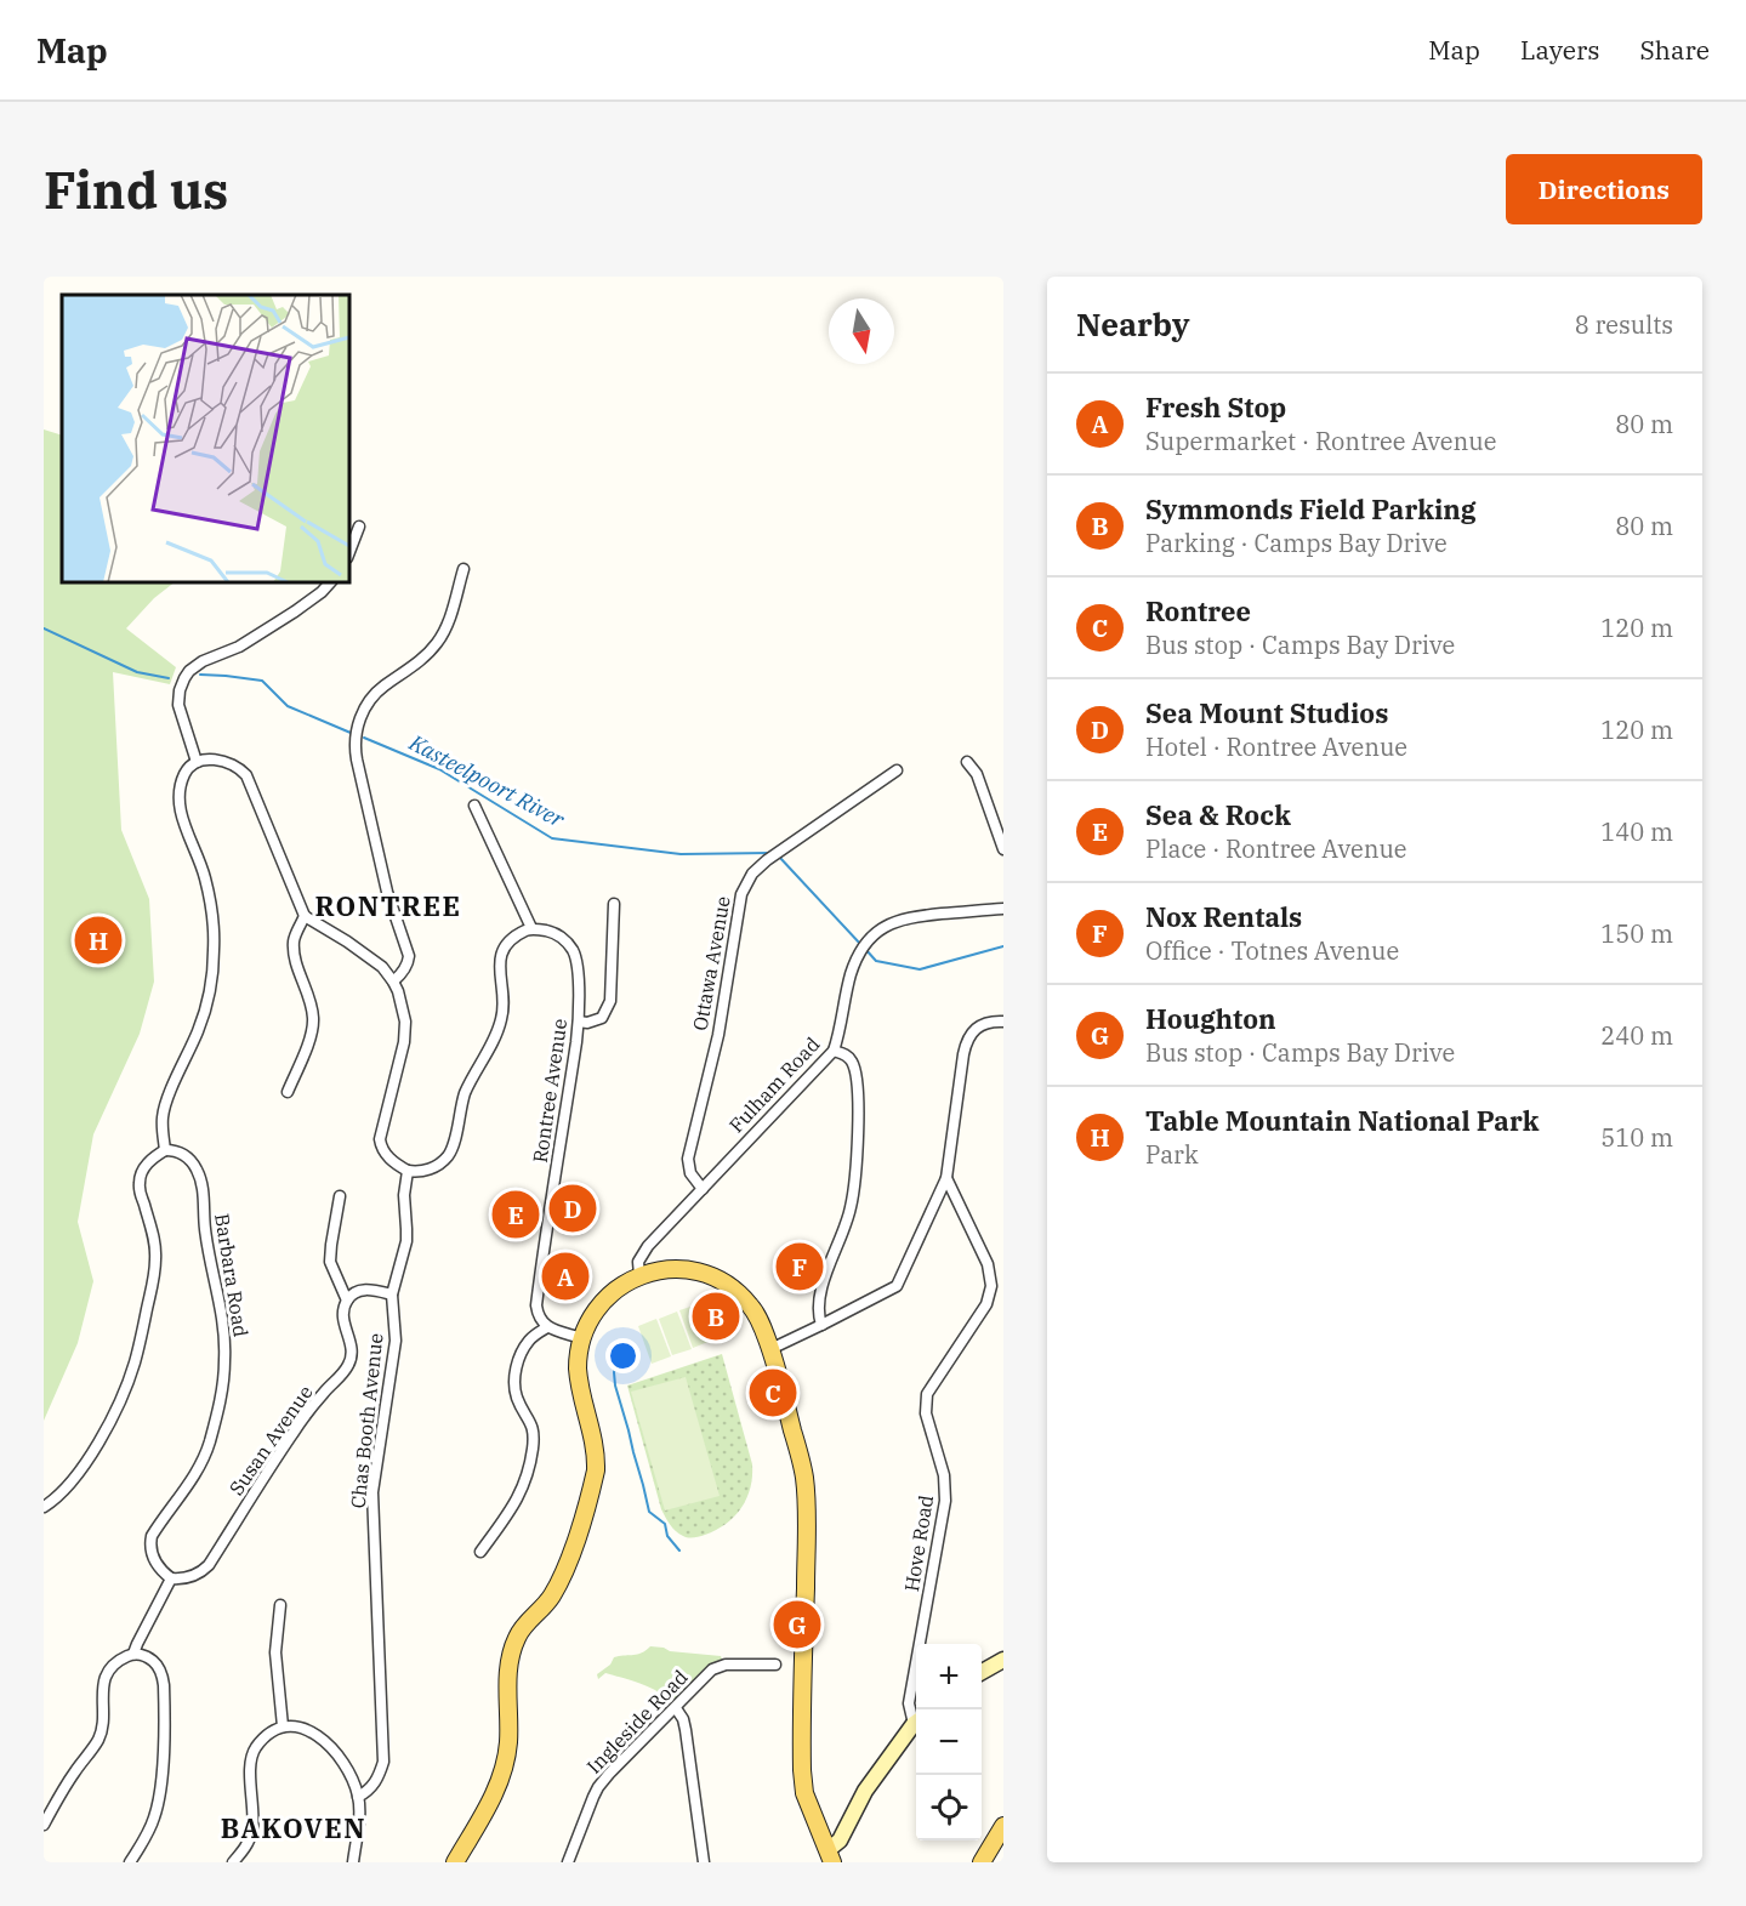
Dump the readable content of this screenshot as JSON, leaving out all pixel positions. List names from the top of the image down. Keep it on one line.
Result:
{"streets":{"street":["Ottawa Avenue","Fulham Road","Rontree Avenue","Barbara Road","Chas Booth Avenue","Susan Avenue","Hove Road","Ingleside Road"]},"crossings":[["Ottawa Avenue","Fulham Road"],["Barbara Road","Susan Avenue"]],"districts":["RONTREE","BAKOVEN"],"water":["Kasteelpoort River"],"north":"bottom","page":{"header":"Map","nav":["Map","Layers","Share"],"buttons":"Directions","title":"Find us","heading":["Nearby","8 results"],"list":[{"mark":"A","name":"Fresh Stop","note":"Supermarket · Rontree Avenue","value":"80 m"},{"mark":"B","name":"Symmonds Field Parking","note":"Parking · Camps Bay Drive","value":"80 m"},{"mark":"C","name":"Rontree","note":"Bus stop · Camps Bay Drive","value":"120 m"},{"mark":"D","name":"Sea Mount Studios","note":"Hotel · Rontree Avenue","value":"120 m"},{"mark":"E","name":"Sea & Rock","note":"Place · Rontree Avenue","value":"140 m"},{"mark":"F","name":"Nox Rentals","note":"Office · Totnes Avenue","value":"150 m"},{"mark":"G","name":"Houghton","note":"Bus stop · Camps Bay Drive","value":"240 m"},{"mark":"H","name":"Table Mountain National Park","note":"Park","value":"510 m"}],"pins":["H","D","E","F","A","B","C","G"],"map_buttons":["+","−"]}}
